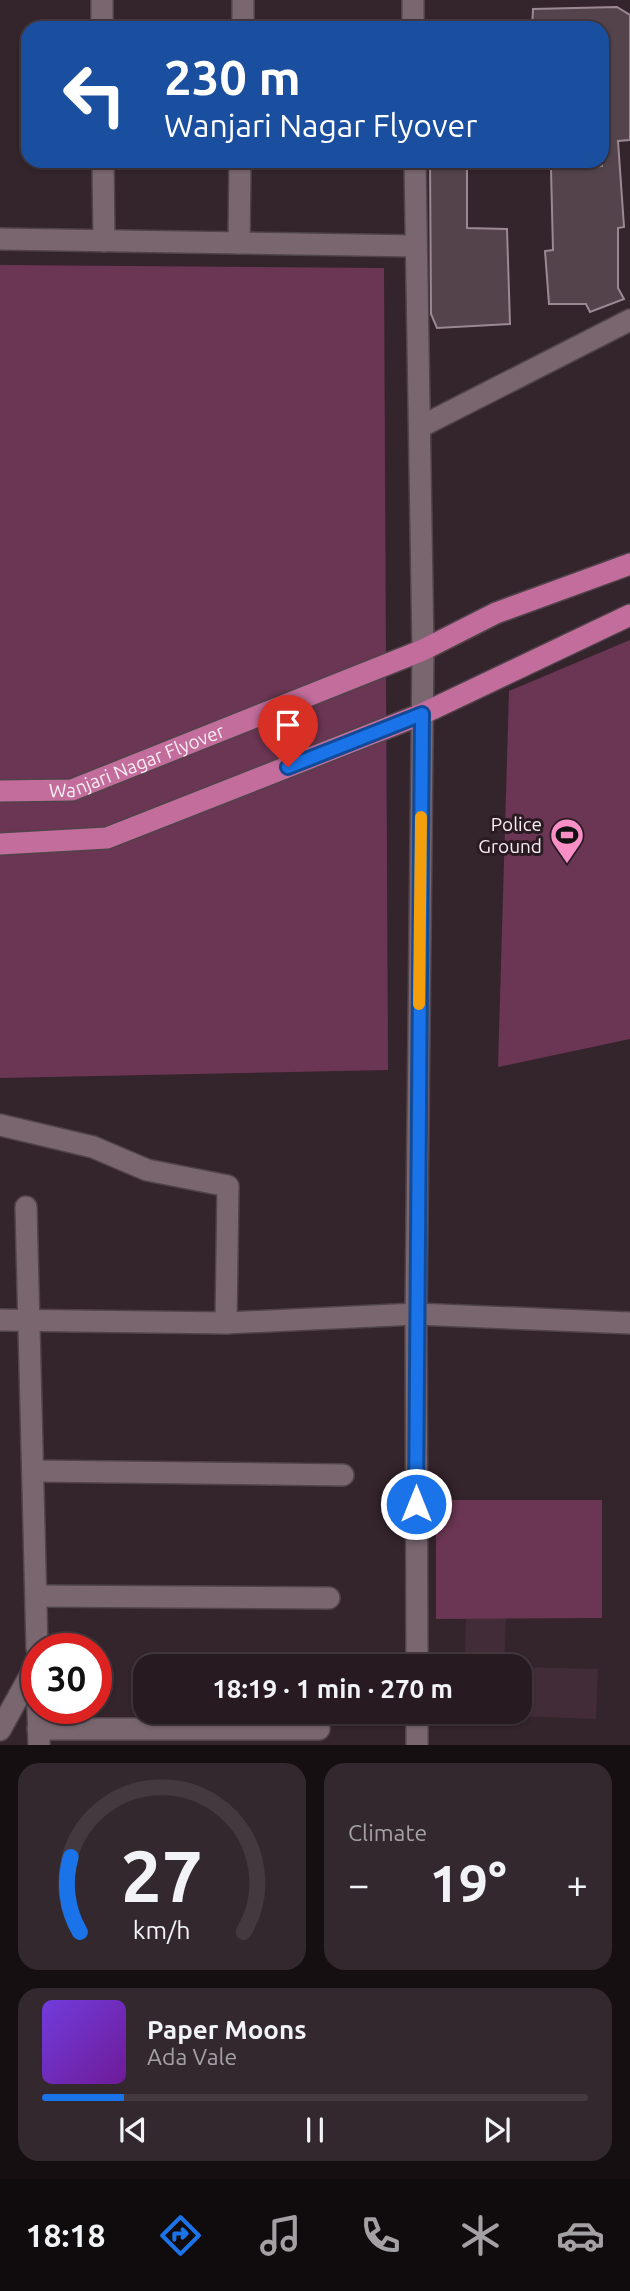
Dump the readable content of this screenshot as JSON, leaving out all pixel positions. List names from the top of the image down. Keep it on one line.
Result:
{"streets":{"main road":["Wanjari Nagar Flyover"]},"places":{"sports":["Police Ground"]},"page":{"turn":["230 m","Wanjari Nagar Flyover"],"limit":"30","trip":"18:19 · 1 min · 270 m","tile":"Climate","heat":["−","19°","+"],"song":["Paper Moons","Ada Vale"],"tabs":"18:18","gauge":["27","km/h"]}}
